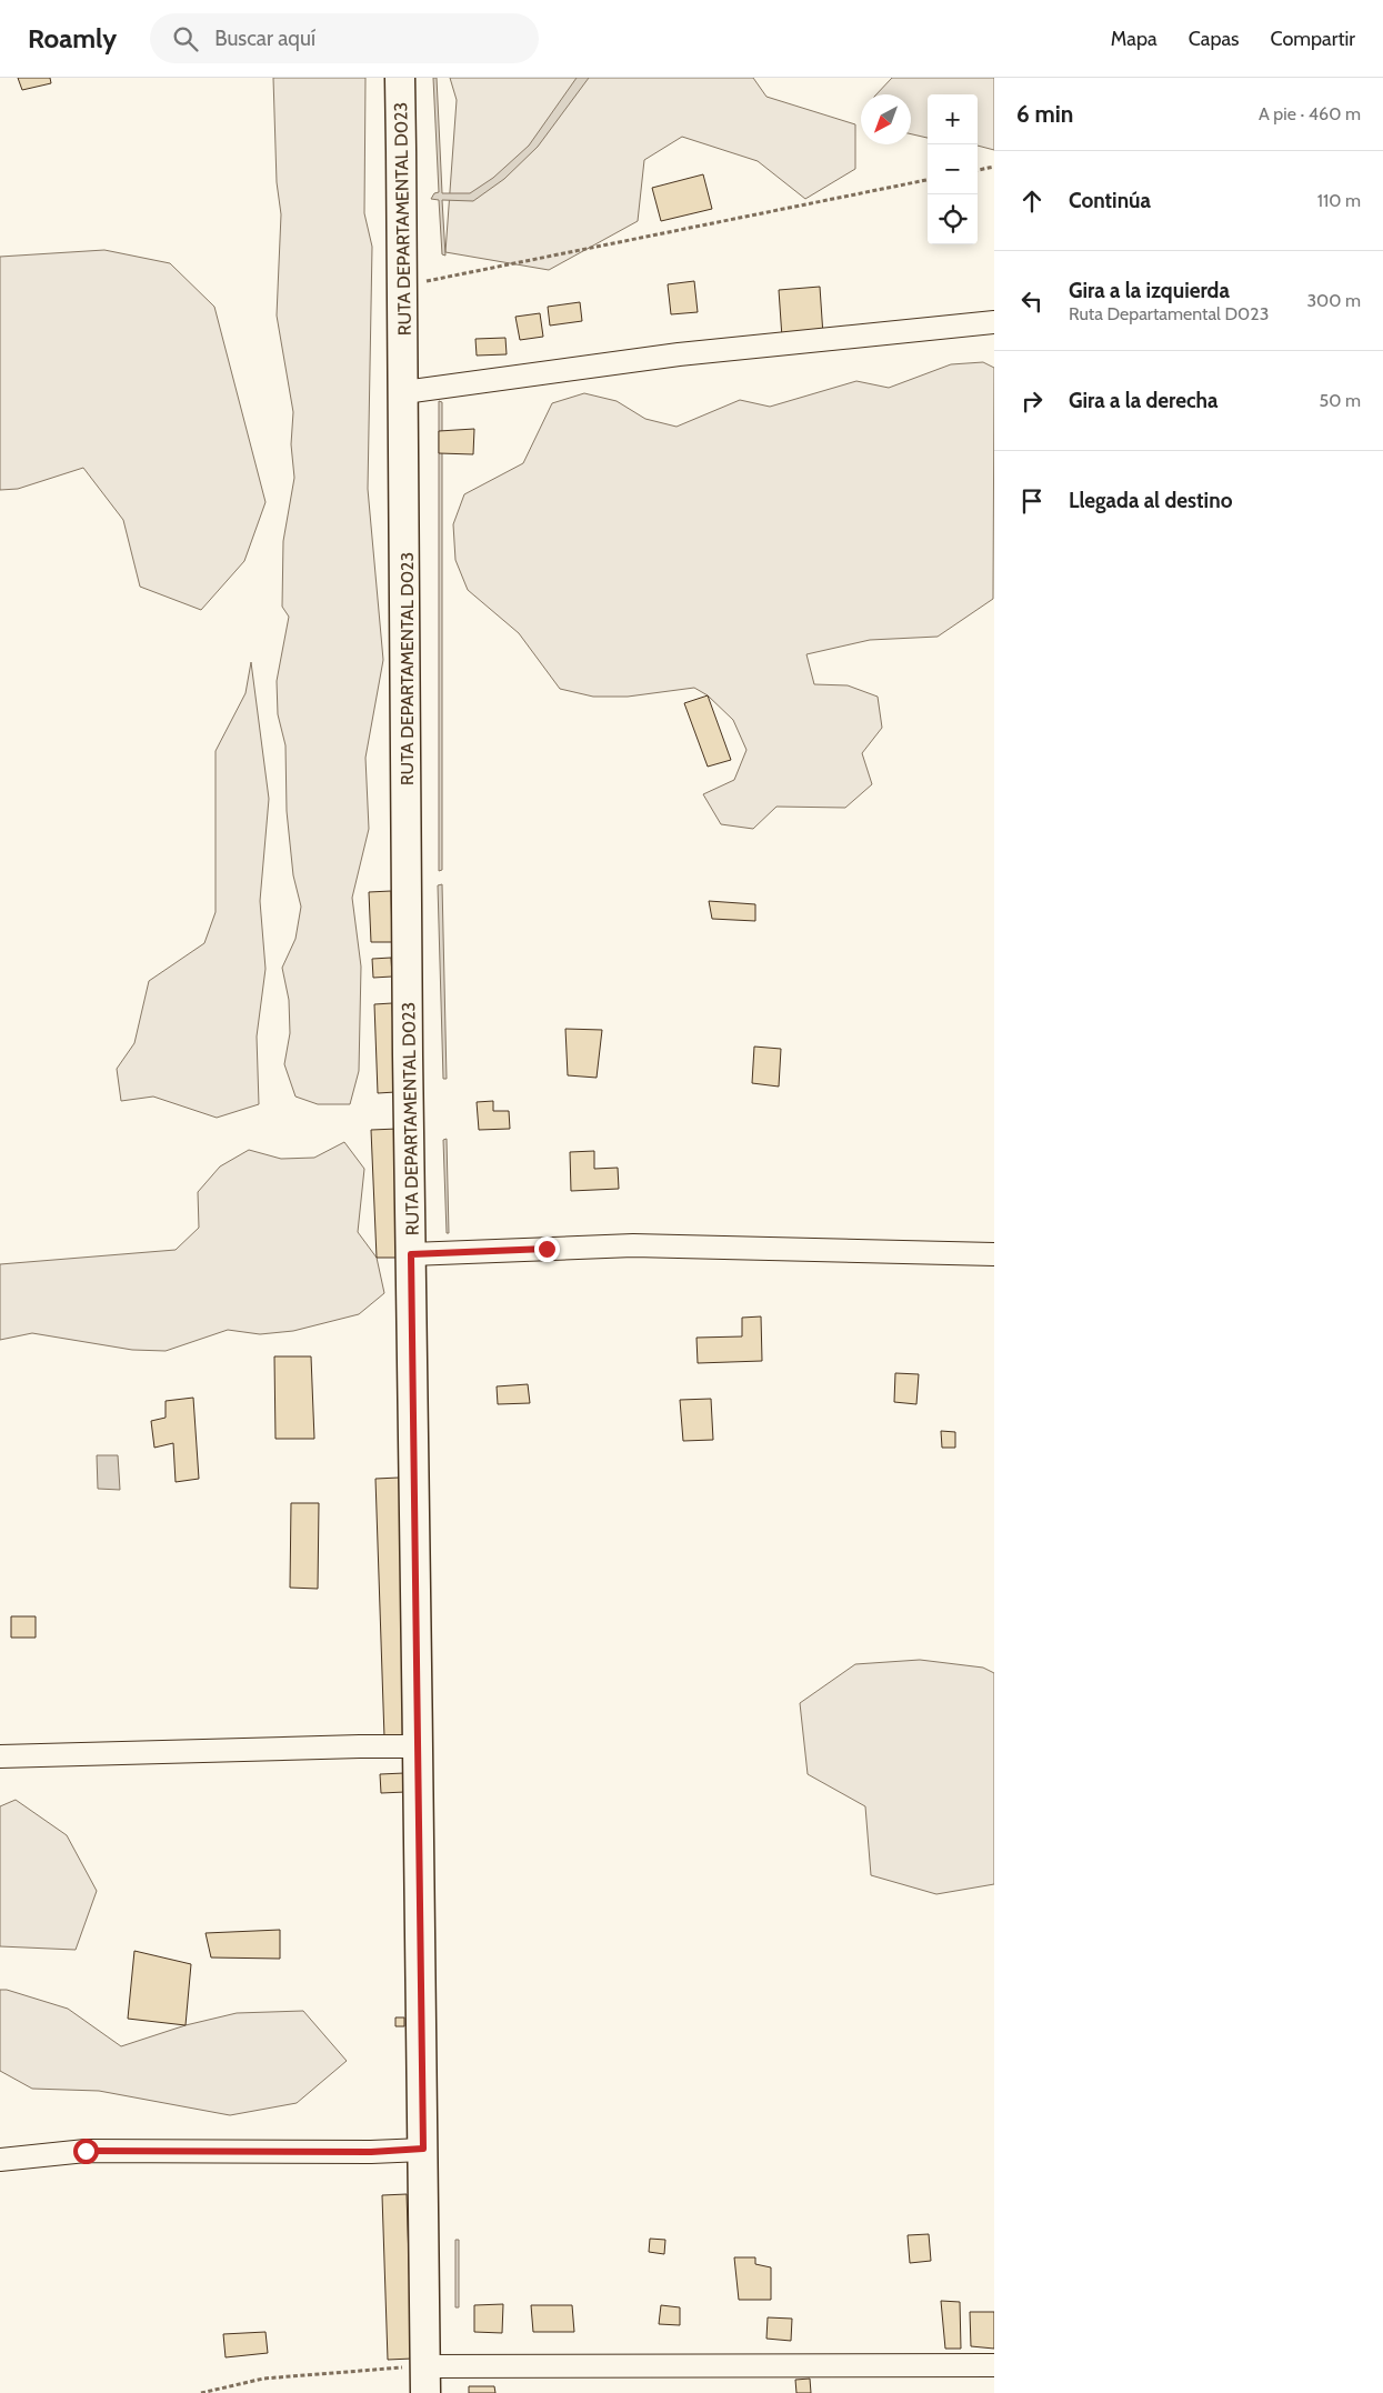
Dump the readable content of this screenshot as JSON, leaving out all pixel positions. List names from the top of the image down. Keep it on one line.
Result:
{"streets":{"main road":["RUTA DEPARTAMENTAL D023"]},"north":"bottom left","page":{"header":"Roamly","search":"Buscar aquí","nav":["Mapa","Capas","Compartir"],"heading":["6 min","A pie · 460 m"],"map_buttons":["+","−"],"list":[["Continúa","110 m"],["Gira a la izquierda","Ruta Departamental D023","300 m"],["Gira a la derecha","50 m"],"Llegada al destino"]}}
